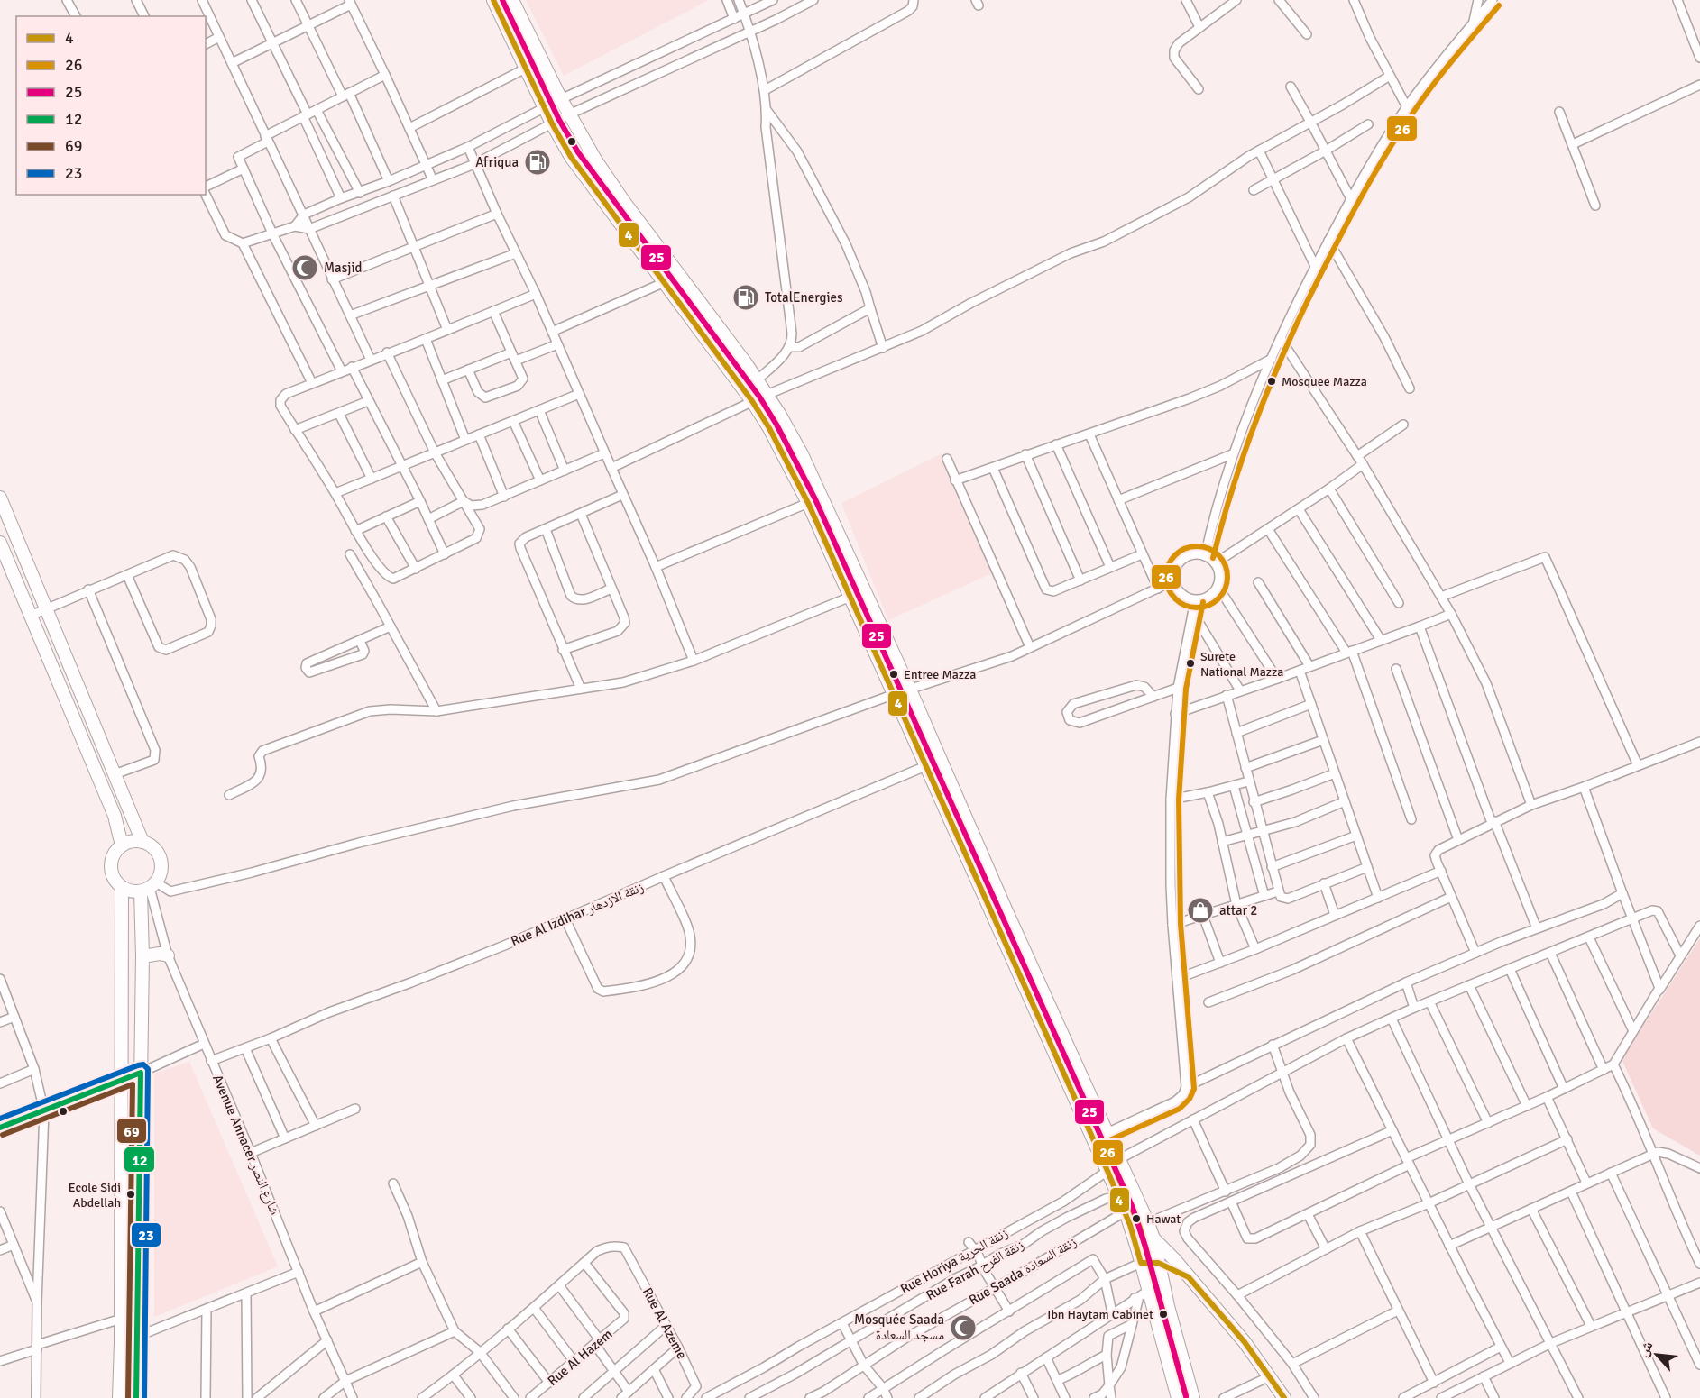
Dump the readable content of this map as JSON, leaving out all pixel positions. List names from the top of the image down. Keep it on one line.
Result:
{"streets":{"street":["Rue Al Izdihar زنقة الازدهار","Avenue Annacer شارع النصر","Rue Horiya زنقة الحرية","Rue Farah زنقة الفرح","Rue Saada زنقة السعادة","Rue Al Azeme","Rue Al Hazem"]},"crossings":[["Rue Al Izdihar زنقة الازدهار","Avenue Annacer شارع النصر"],["Rue Al Azeme","Rue Al Hazem"]],"places":{"fuel station":["Afriqua","TotalEnergies"],"mosque":["Masjid","Mosquée Saada مسجد السعادة"],"other":["Mosquee Mazza","Surete National Mazza","Entree Mazza","Ecole Sidi Abdellah","Hawat","Ibn Haytam Cabinet"],"shop":["attar 2"]},"lines":["transit line 4","transit line 25","transit line 26","transit line 23","transit line 12","transit line 69"],"legend":["4","26","25","12","69","23"],"north":"top left"}
